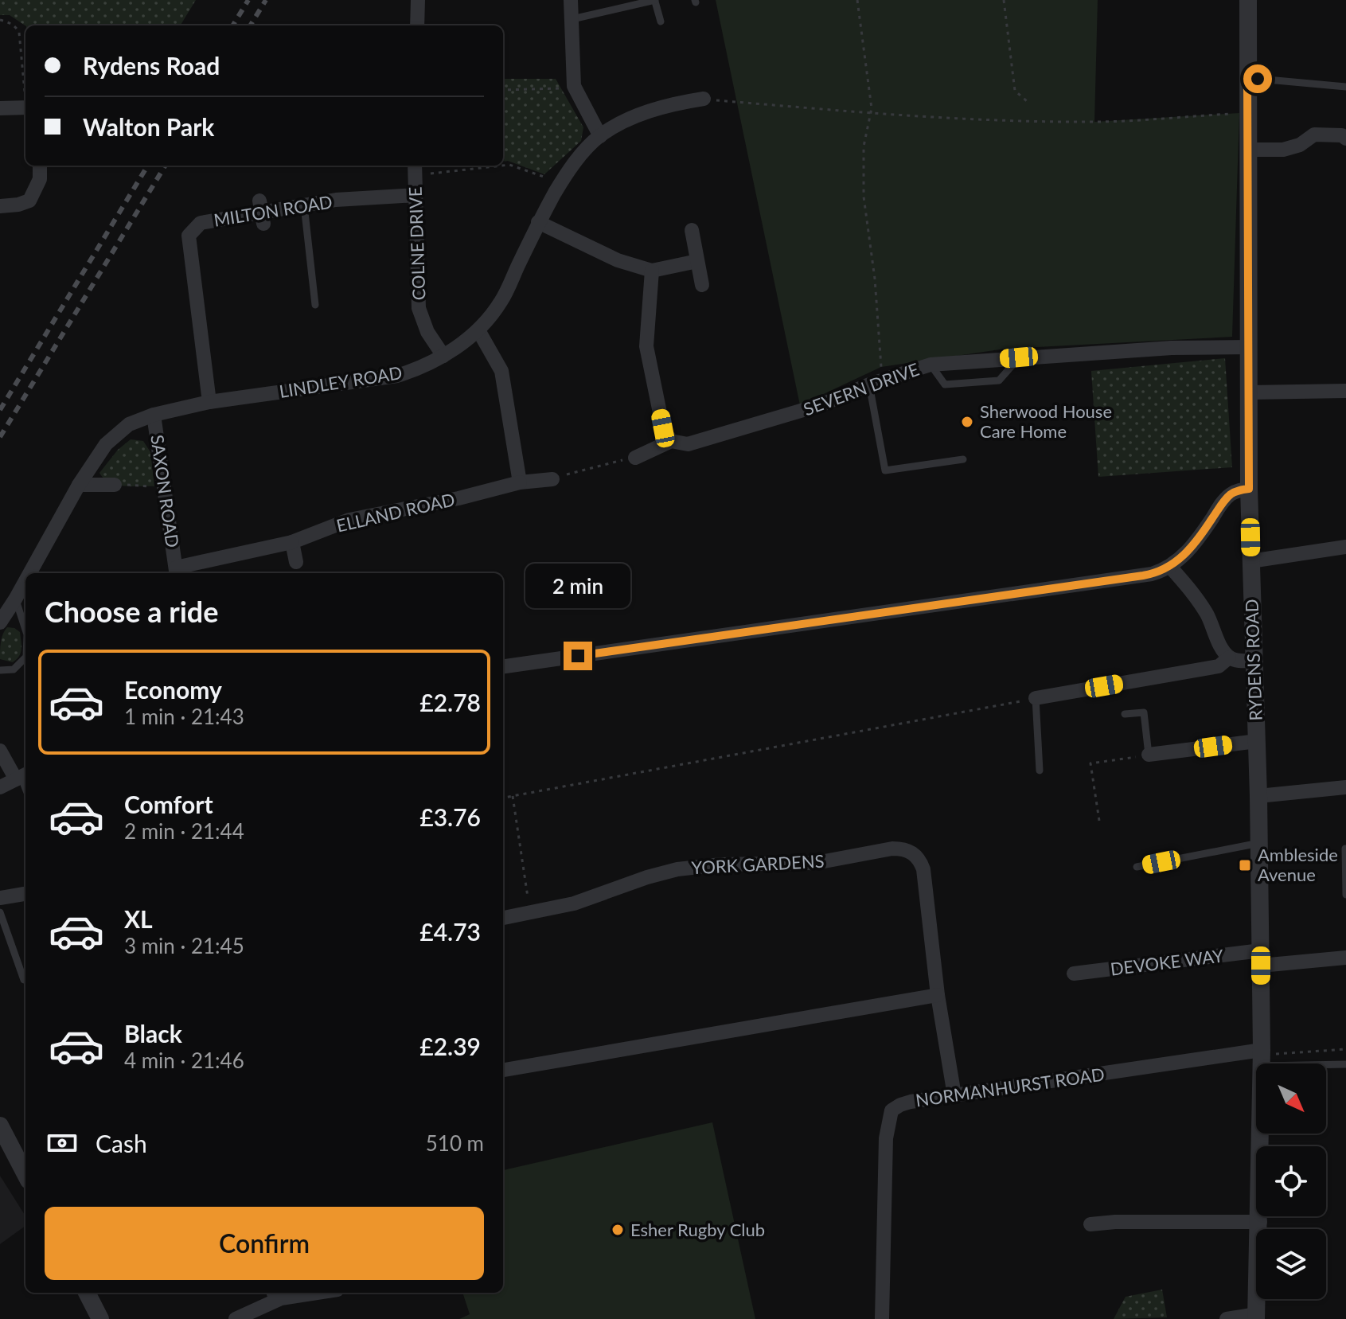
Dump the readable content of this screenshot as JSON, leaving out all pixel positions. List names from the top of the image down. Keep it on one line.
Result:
{"streets":{"street":["MILTON ROAD","COLNE DRIVE","LINDLEY ROAD","SEVERN DRIVE","SAXON ROAD","ELLAND ROAD","RYDENS ROAD","YORK GARDENS","DEVOKE WAY","NORMANHURST ROAD"]},"crossings":[["MILTON ROAD","COLNE DRIVE"],["MILTON ROAD","LINDLEY ROAD"],["COLNE DRIVE","LINDLEY ROAD"],["LINDLEY ROAD","SAXON ROAD"],["SEVERN DRIVE","RYDENS ROAD"],["SAXON ROAD","ELLAND ROAD"],["RYDENS ROAD","DEVOKE WAY"],["RYDENS ROAD","NORMANHURST ROAD"],["YORK GARDENS","NORMANHURST ROAD"]],"places":{"other":["Sherwood House Care Home","Esher Rugby Club"],"transit":["Ambleside Avenue"]},"north":"bottom right","page":{"banner":["Rydens Road","Walton Park"],"bubble":"2 min","heading":"Choose a ride","list":[{"name":"Economy","note":"1 min · 21:43","value":"£2.78"},{"name":"Comfort","note":"2 min · 21:44","value":"£3.76"},{"name":"XL","note":"3 min · 21:45","value":"£4.73"},{"name":"Black","note":"4 min · 21:46","value":"£2.39"}],"pay":["Cash","510 m"],"buttons":"Confirm"}}
